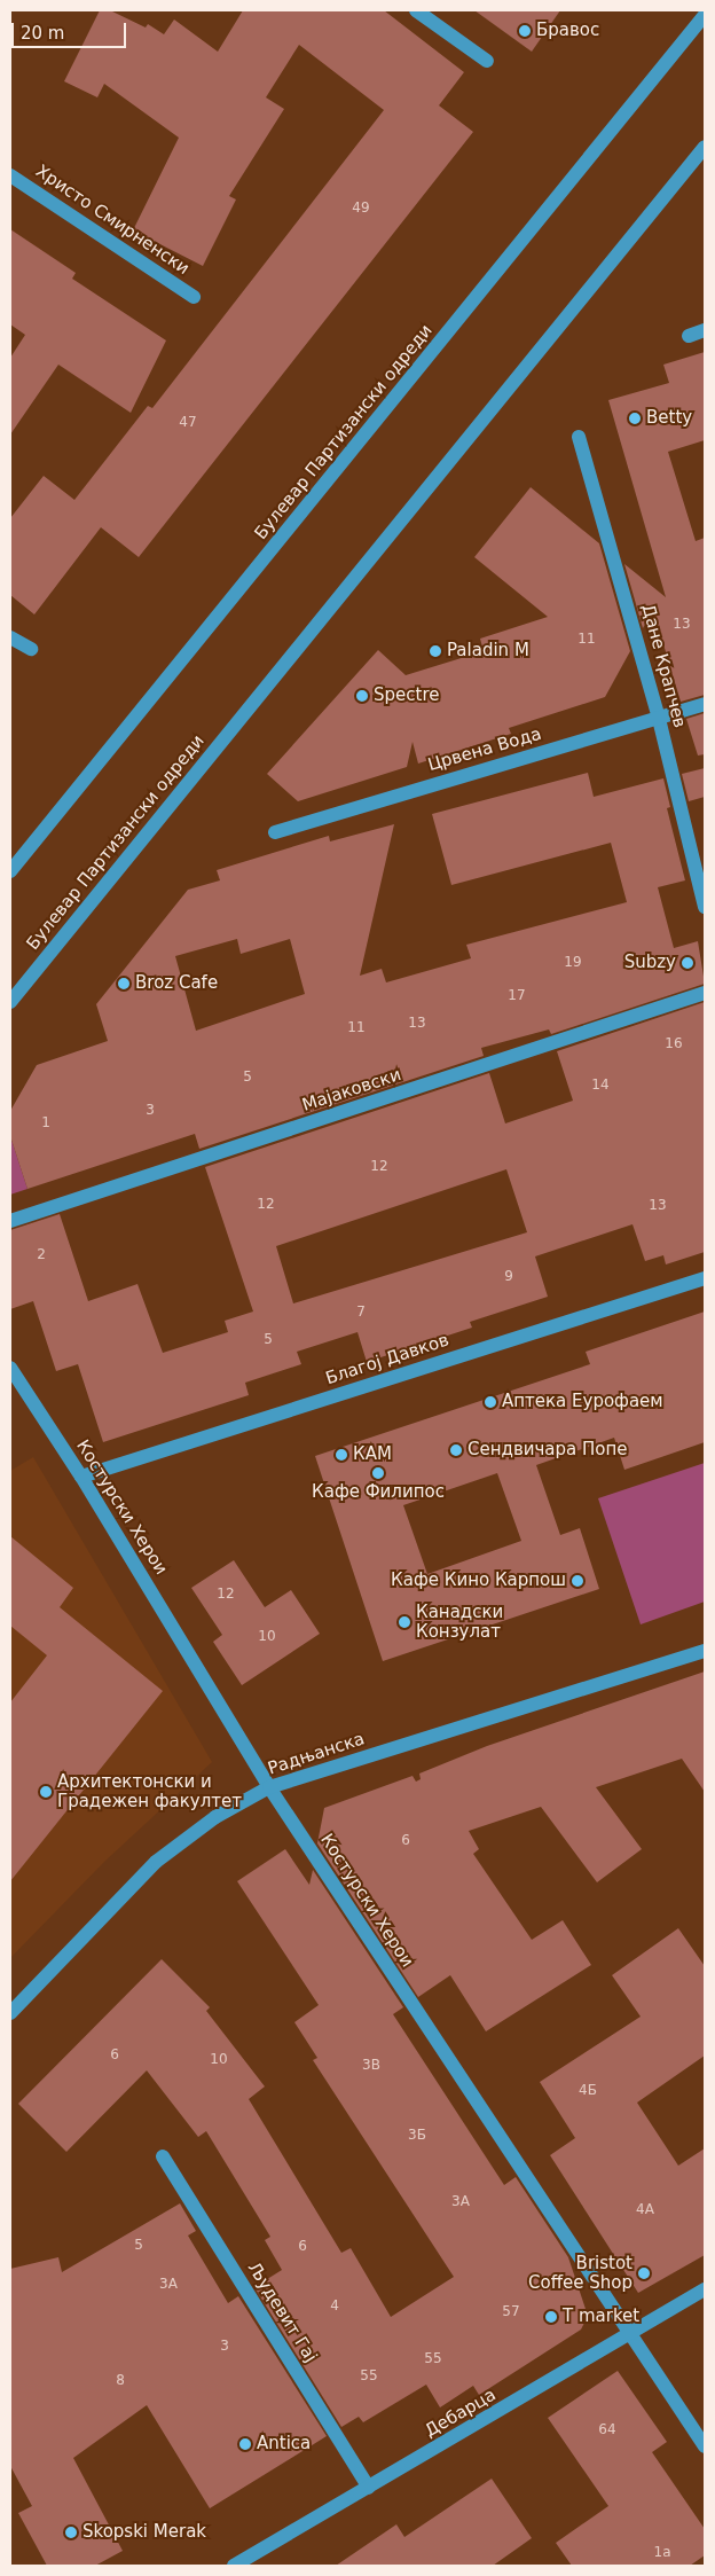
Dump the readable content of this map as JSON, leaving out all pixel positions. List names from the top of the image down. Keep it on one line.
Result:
{"streets":{"street":["Христо Смирненски","Булевар Партизански одреди","Дане Крапчев","Црвена Вода","Мајаковски","Благој Давков","Костурски Херои","Радњанска","Људевит Гај","Дебарца"]},"crossings":[["Дане Крапчев","Црвена Вода"],["Благој Давков","Костурски Херои"],["Костурски Херои","Радњанска"],["Костурски Херои","Дебарца"],["Људевит Гај","Дебарца"]],"places":["Бравос","Betty","Paladin M","Spectre","Subzy","Broz Cafe","Аптека Еурофаем","Сендвичара Попе","КАМ","Кафе Филипос","Кафе Кино Карпош","Канадски Конзулат","Архитектонски и Градежен факултет","Bristot Coffee Shop","T market","Antica","Skopski Merak"],"house_numbers":["49","47","13","11","19","17","13","11","16","5","14","3","1","12","12","13","2","9","7","5","12","10","6","6","10","3B","4Б","3Б","3А","4А","5","6","3А","4","57","3","55","55","8","64","1а"],"scale_bar":"20 m"}
